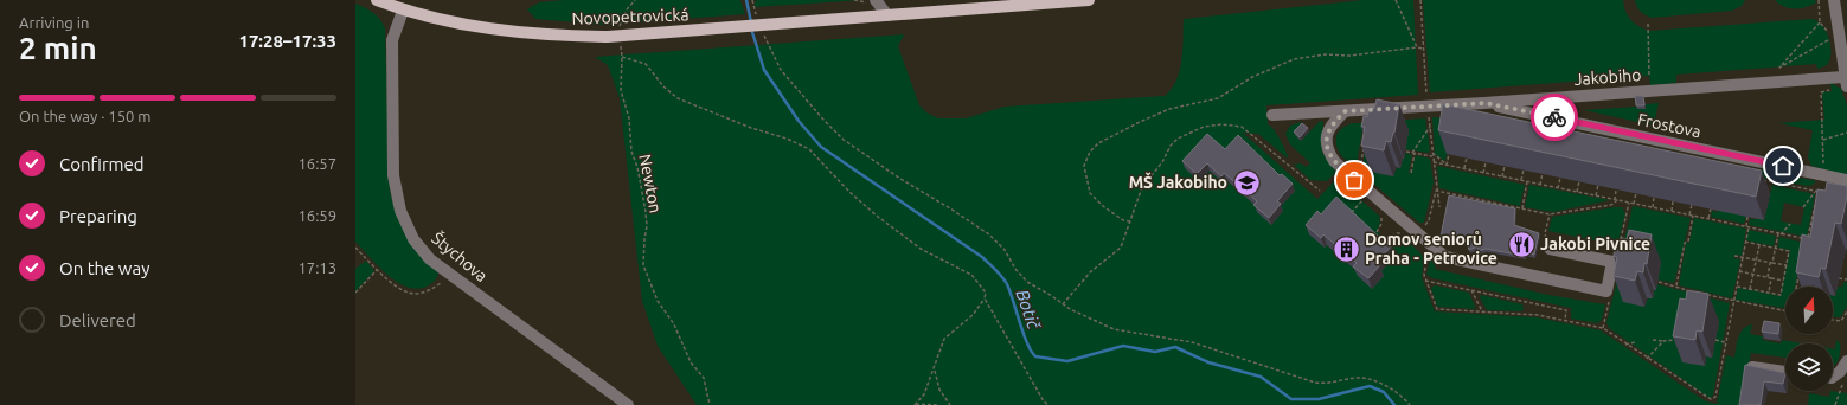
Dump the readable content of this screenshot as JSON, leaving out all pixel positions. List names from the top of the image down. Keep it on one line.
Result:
{"streets":{"main road":["Novopetrovická"],"street":["Jakobiho","Frostova","Štychova"],"path":["Newton"]},"crossings":[["Novopetrovická","Newton"],["Novopetrovická","Štychova"],["Jakobiho","Frostova"]],"water":["Botič"],"places":{"school or university":["MŠ Jakobiho"],"restaurant":["Jakobi Pivnice"],"building":["Domov seniorů Praha - Petrovice"]},"north":"top","page":{"heading":["2 min","Arriving in","17:28–17:33"],"bar":"On the way · 150 m","list":[["Confirmed","16:57"],["Preparing","16:59"],["On the way","17:13"],"Delivered"]}}
